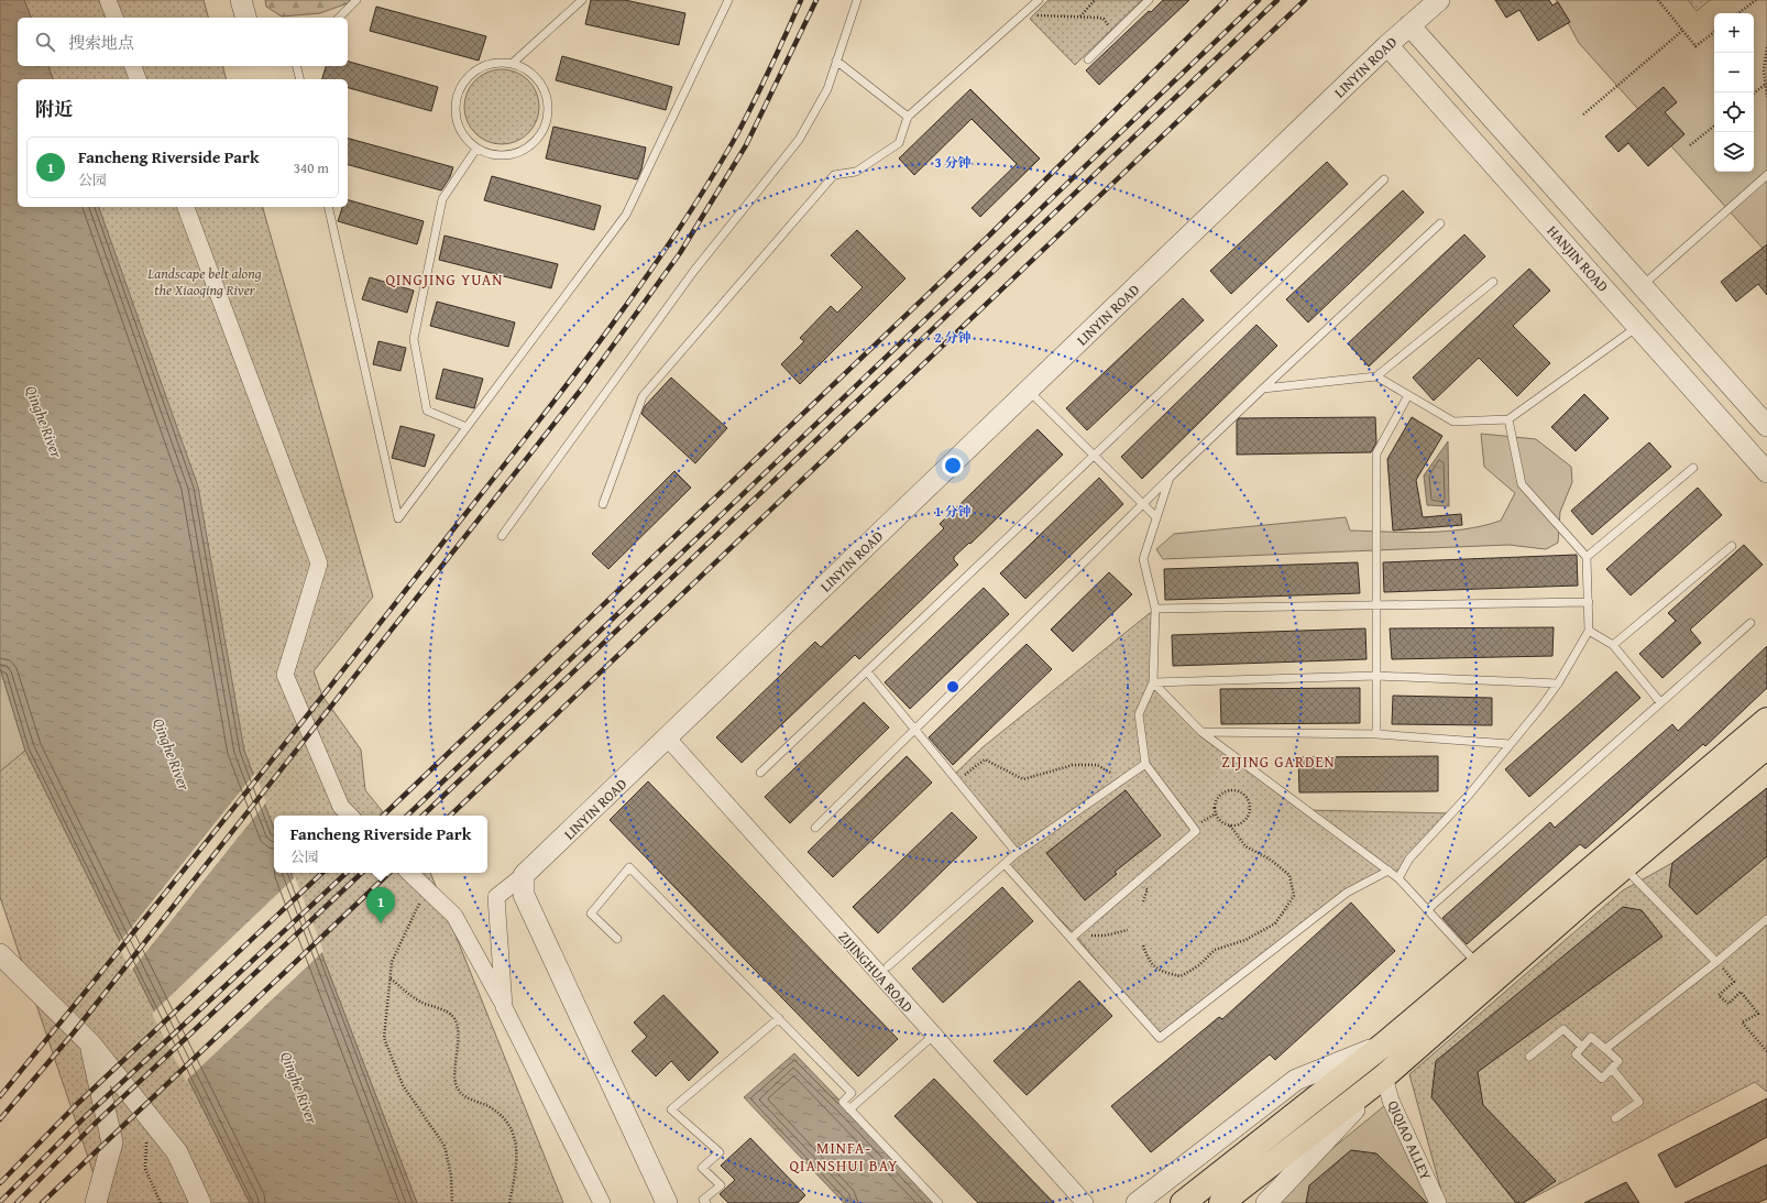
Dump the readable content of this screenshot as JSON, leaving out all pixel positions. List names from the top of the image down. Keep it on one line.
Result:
{"streets":{"street":["LINYIN ROAD","HANJIN ROAD","ZIJINGHUA ROAD","QIQIAO ALLEY"]},"crossings":[["LINYIN ROAD","HANJIN ROAD"],["LINYIN ROAD","ZIJINGHUA ROAD"]],"districts":["QINGJING YUAN","ZIJING GARDEN","MINFA- QIANSHUI BAY"],"water":["Qinghe River"],"parks":["Landscape belt along the Xiaoqing River"],"page":{"map_buttons":["+","−"],"search":"搜索地点","heading":"附近","list":[{"mark":"1","name":"Fancheng Riverside Park","note":"公园","value":"340 m"}],"popup":["Fancheng Riverside Park","公园"],"pins":"1"},"rings":["3 分钟","2 分钟","1 分钟"]}
